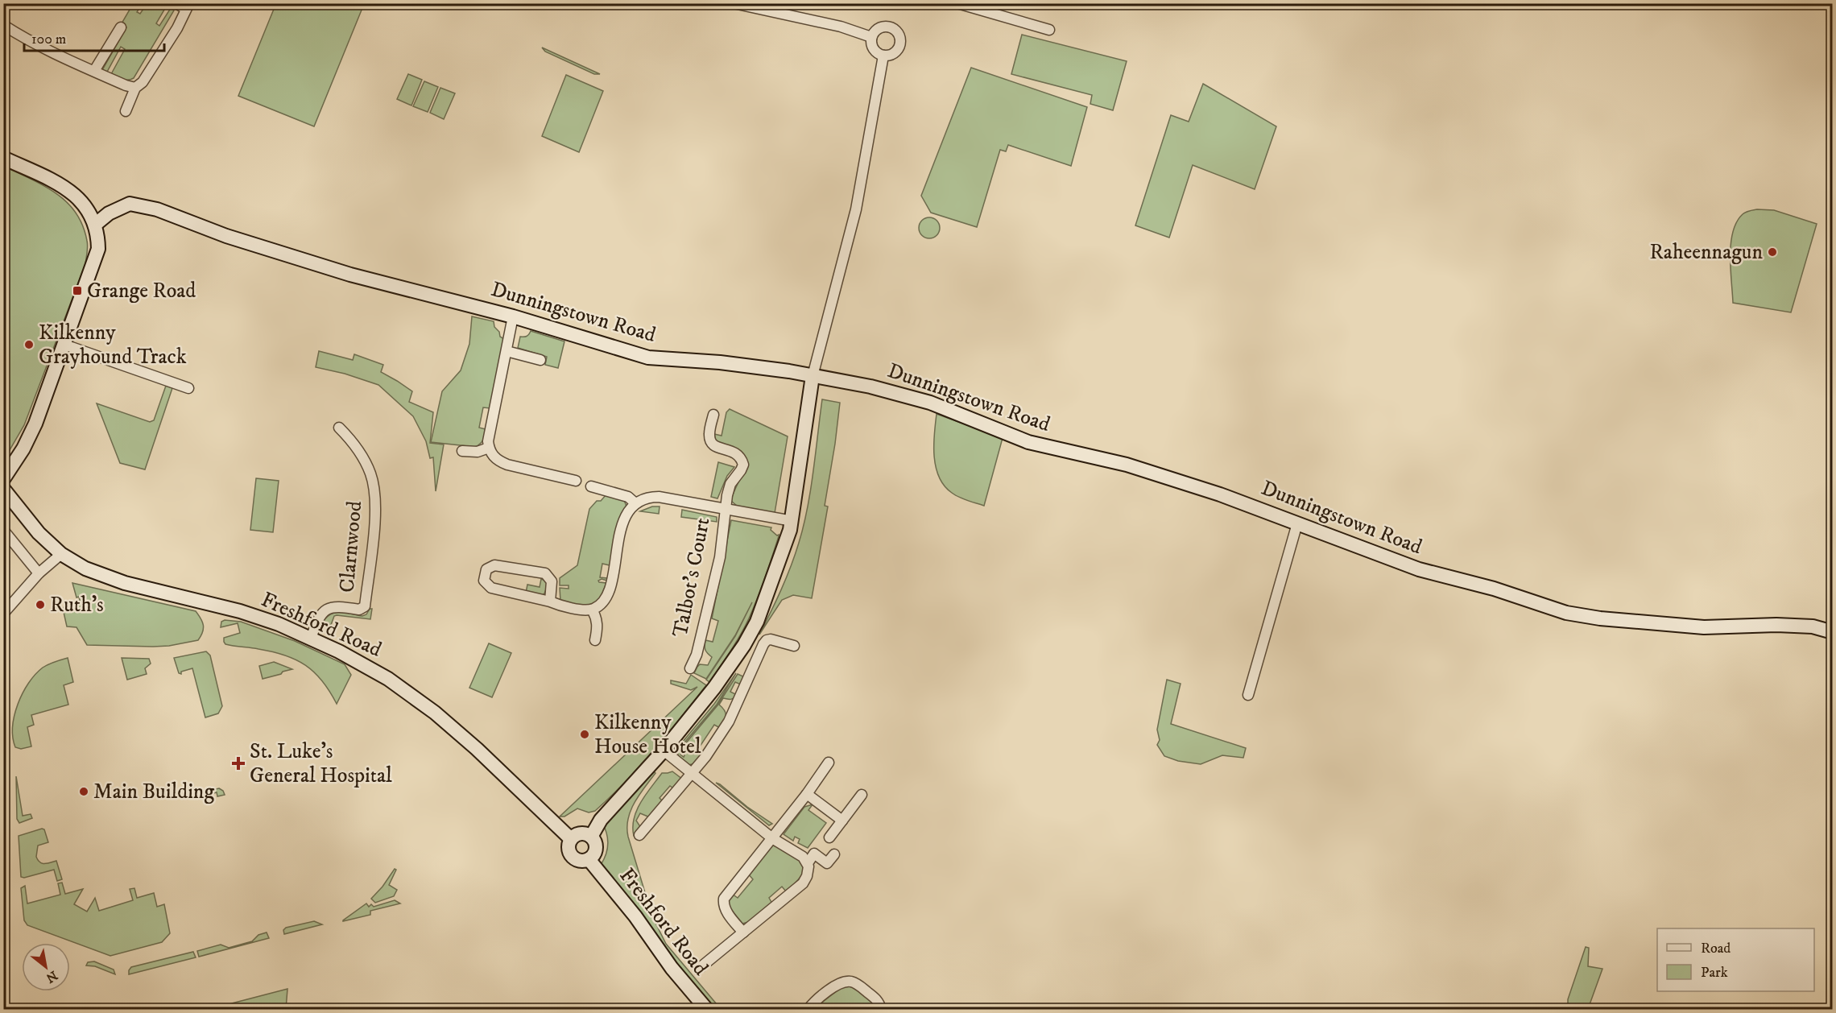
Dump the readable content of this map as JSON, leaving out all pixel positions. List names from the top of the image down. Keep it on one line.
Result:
{"streets":{"street":["Dunningstown Road","Clarnwood","Talbot's Court","Freshford Road"]},"crossings":[["Clarnwood","Freshford Road"]],"places":{"other":["Raheennagun","Kilkenny Grayhound Track","Ruth's","Kilkenny House Hotel","Main Building"],"transit":["Grange Road"],"health":["St. Luke's General Hospital"]},"legend":["Road","Park"],"scale_bar":"100 m","north":"bottom right"}
